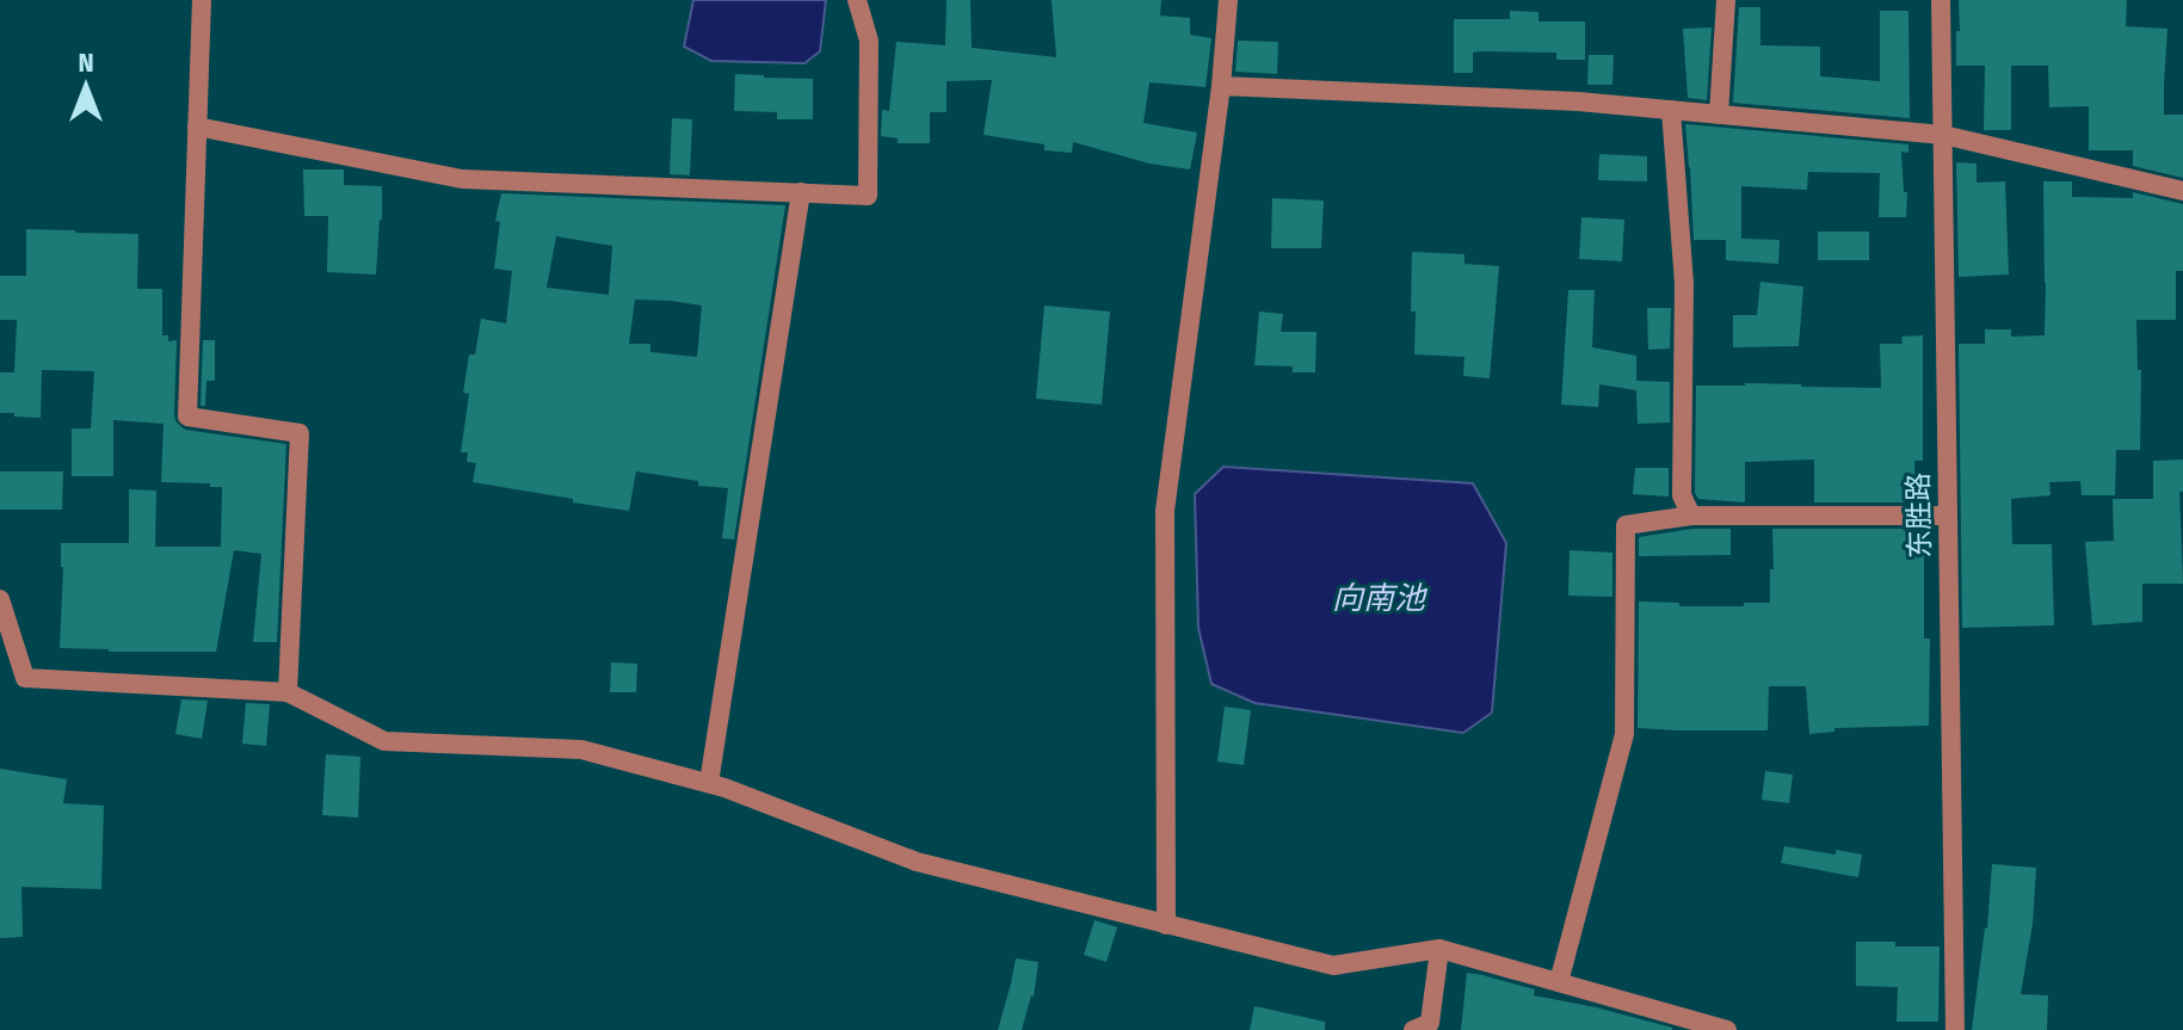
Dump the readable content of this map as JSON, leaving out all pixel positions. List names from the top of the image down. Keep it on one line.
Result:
{"streets":{"street":["东胜路"]},"water":["向南池"],"north":"top"}
